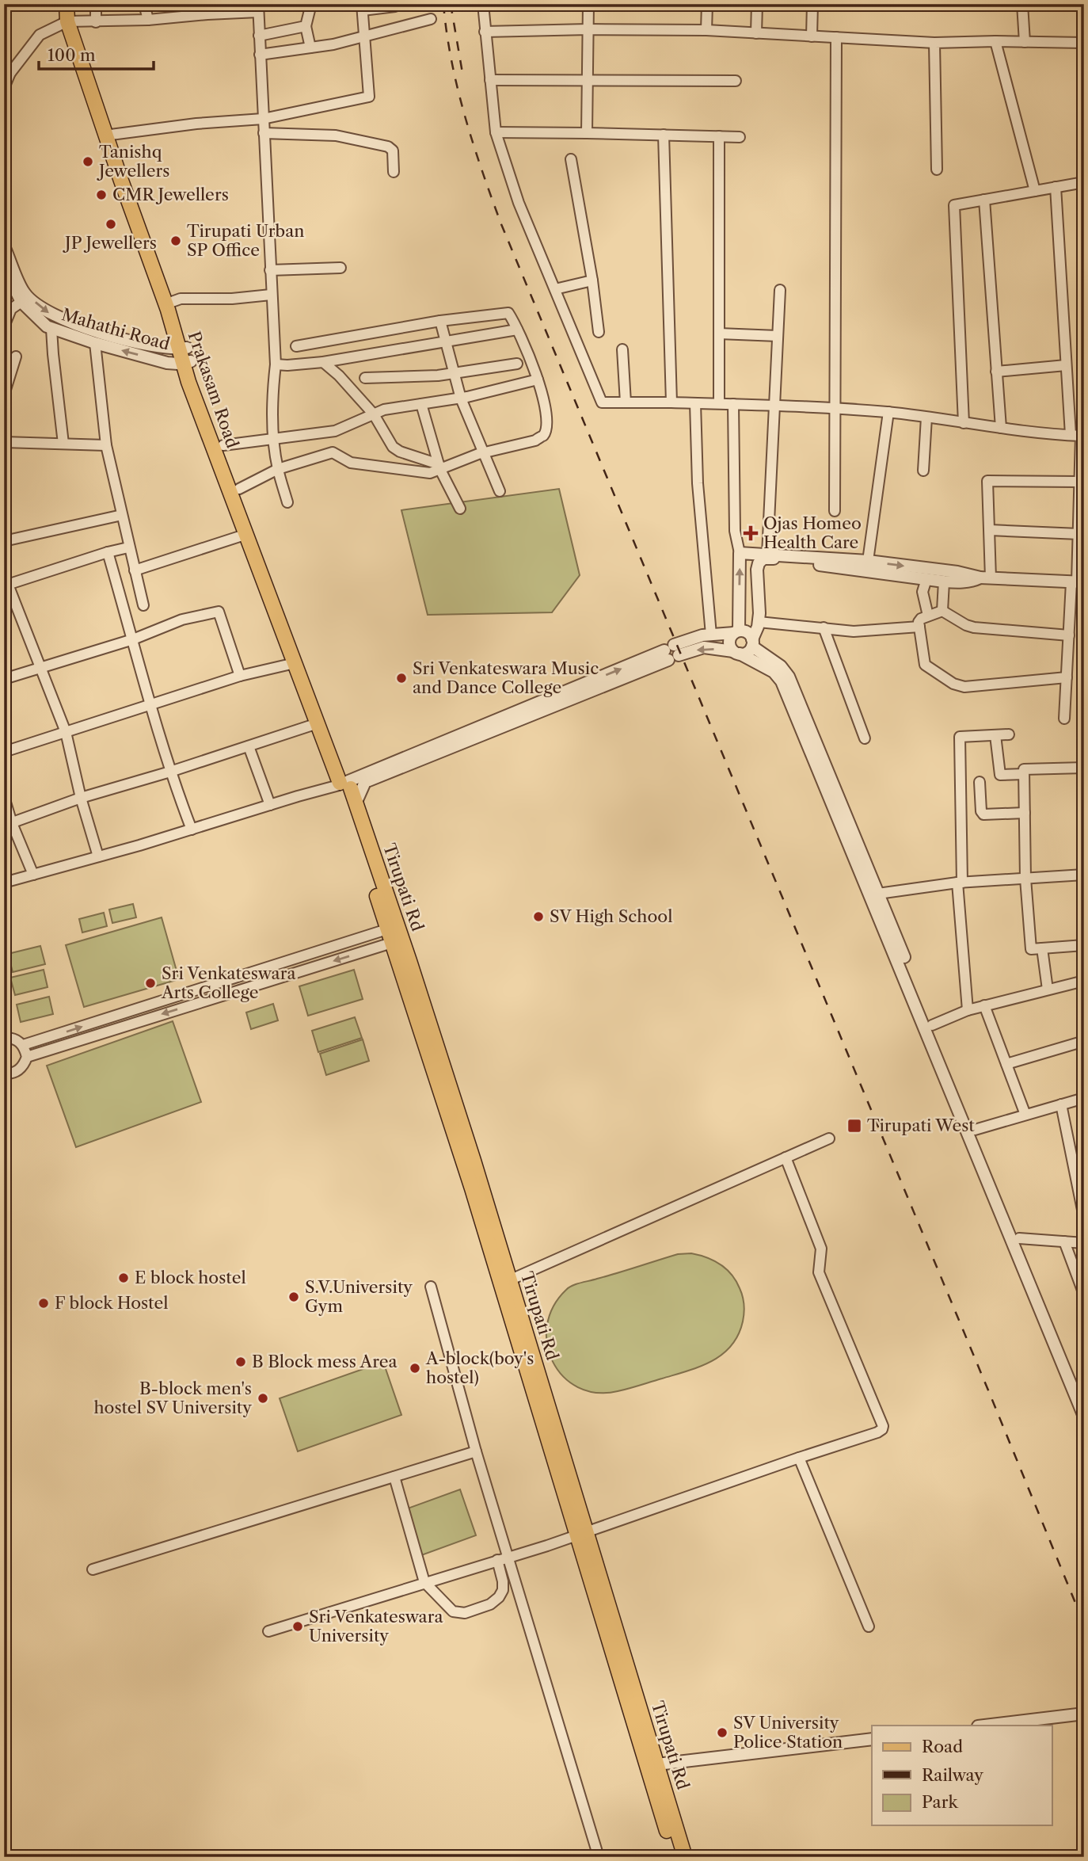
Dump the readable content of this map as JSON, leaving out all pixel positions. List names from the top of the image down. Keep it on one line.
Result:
{"streets":{"main road":["Prakasam Road","Tirupati Rd"],"street":["Mahathi Road"]},"crossings":[["Mahathi Road","Prakasam Road"],["Prakasam Road","Tirupati Rd"]],"places":{"other":["Tanishq Jewellers","CMR Jewellers","JP Jewellers","Tirupati Urban SP Office","Sri Venkateswara Music and Dance College","SV High School","Sri Venkateswara Arts College","E block hostel","S.V.University Gym","F block Hostel","B Block mess Area","A-block(boy's hostel)","B-block men's hostel SV University","Sri Venkateswara University","SV University Police Station"],"health":["Ojas Homeo Health Care"],"transit":["Tirupati West"]},"legend":["Road","Railway","Park"],"scale_bar":"100 m"}
